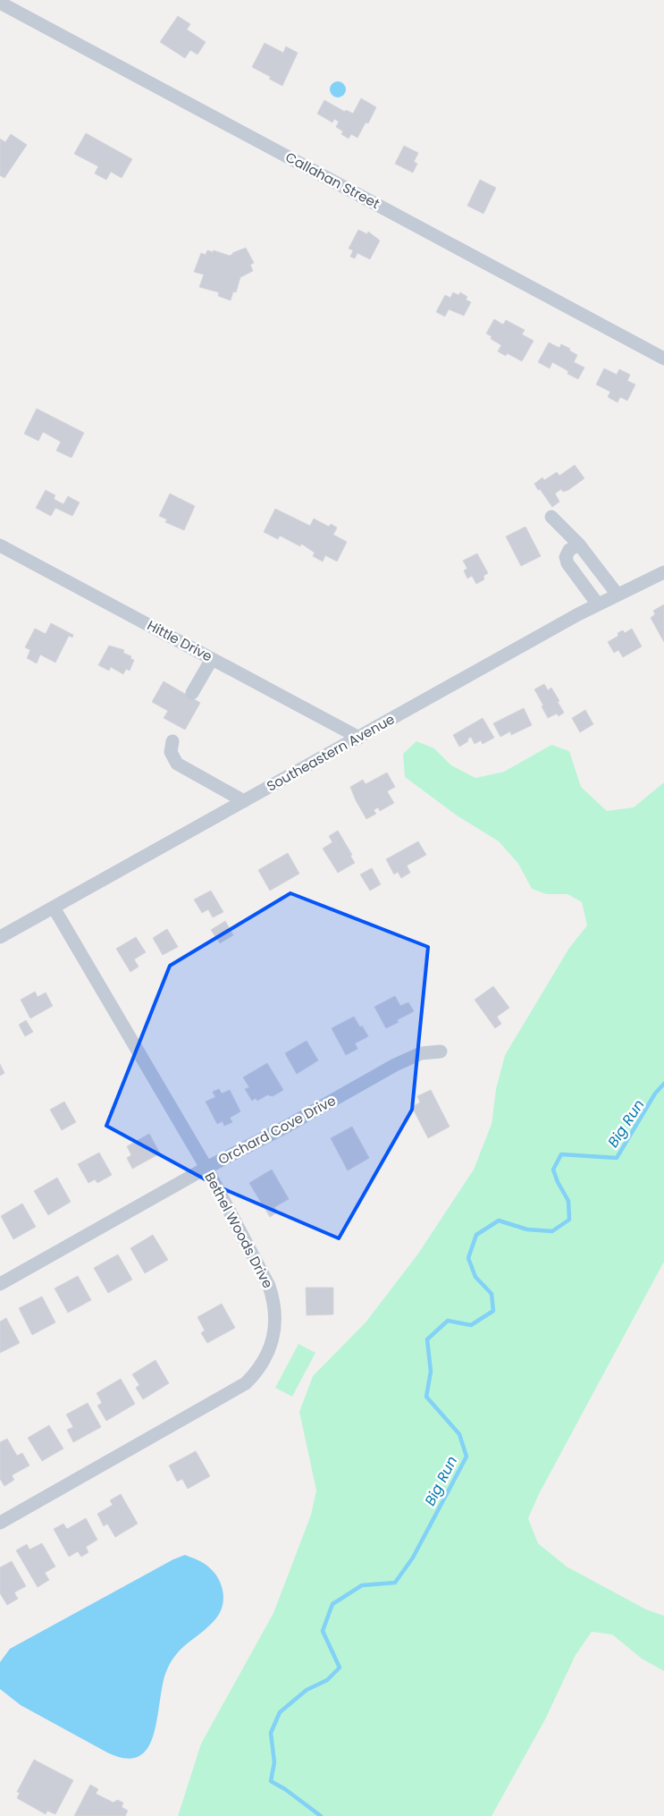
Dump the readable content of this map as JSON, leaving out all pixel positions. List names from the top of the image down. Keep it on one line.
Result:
{"streets":{"street":["Callahan Street","Hittle Drive","Southeastern Avenue","Orchard Cove Drive","Bethel Woods Drive"]},"crossings":[["Hittle Drive","Southeastern Avenue"],["Southeastern Avenue","Bethel Woods Drive"],["Orchard Cove Drive","Bethel Woods Drive"]],"water":["Big Run"]}
